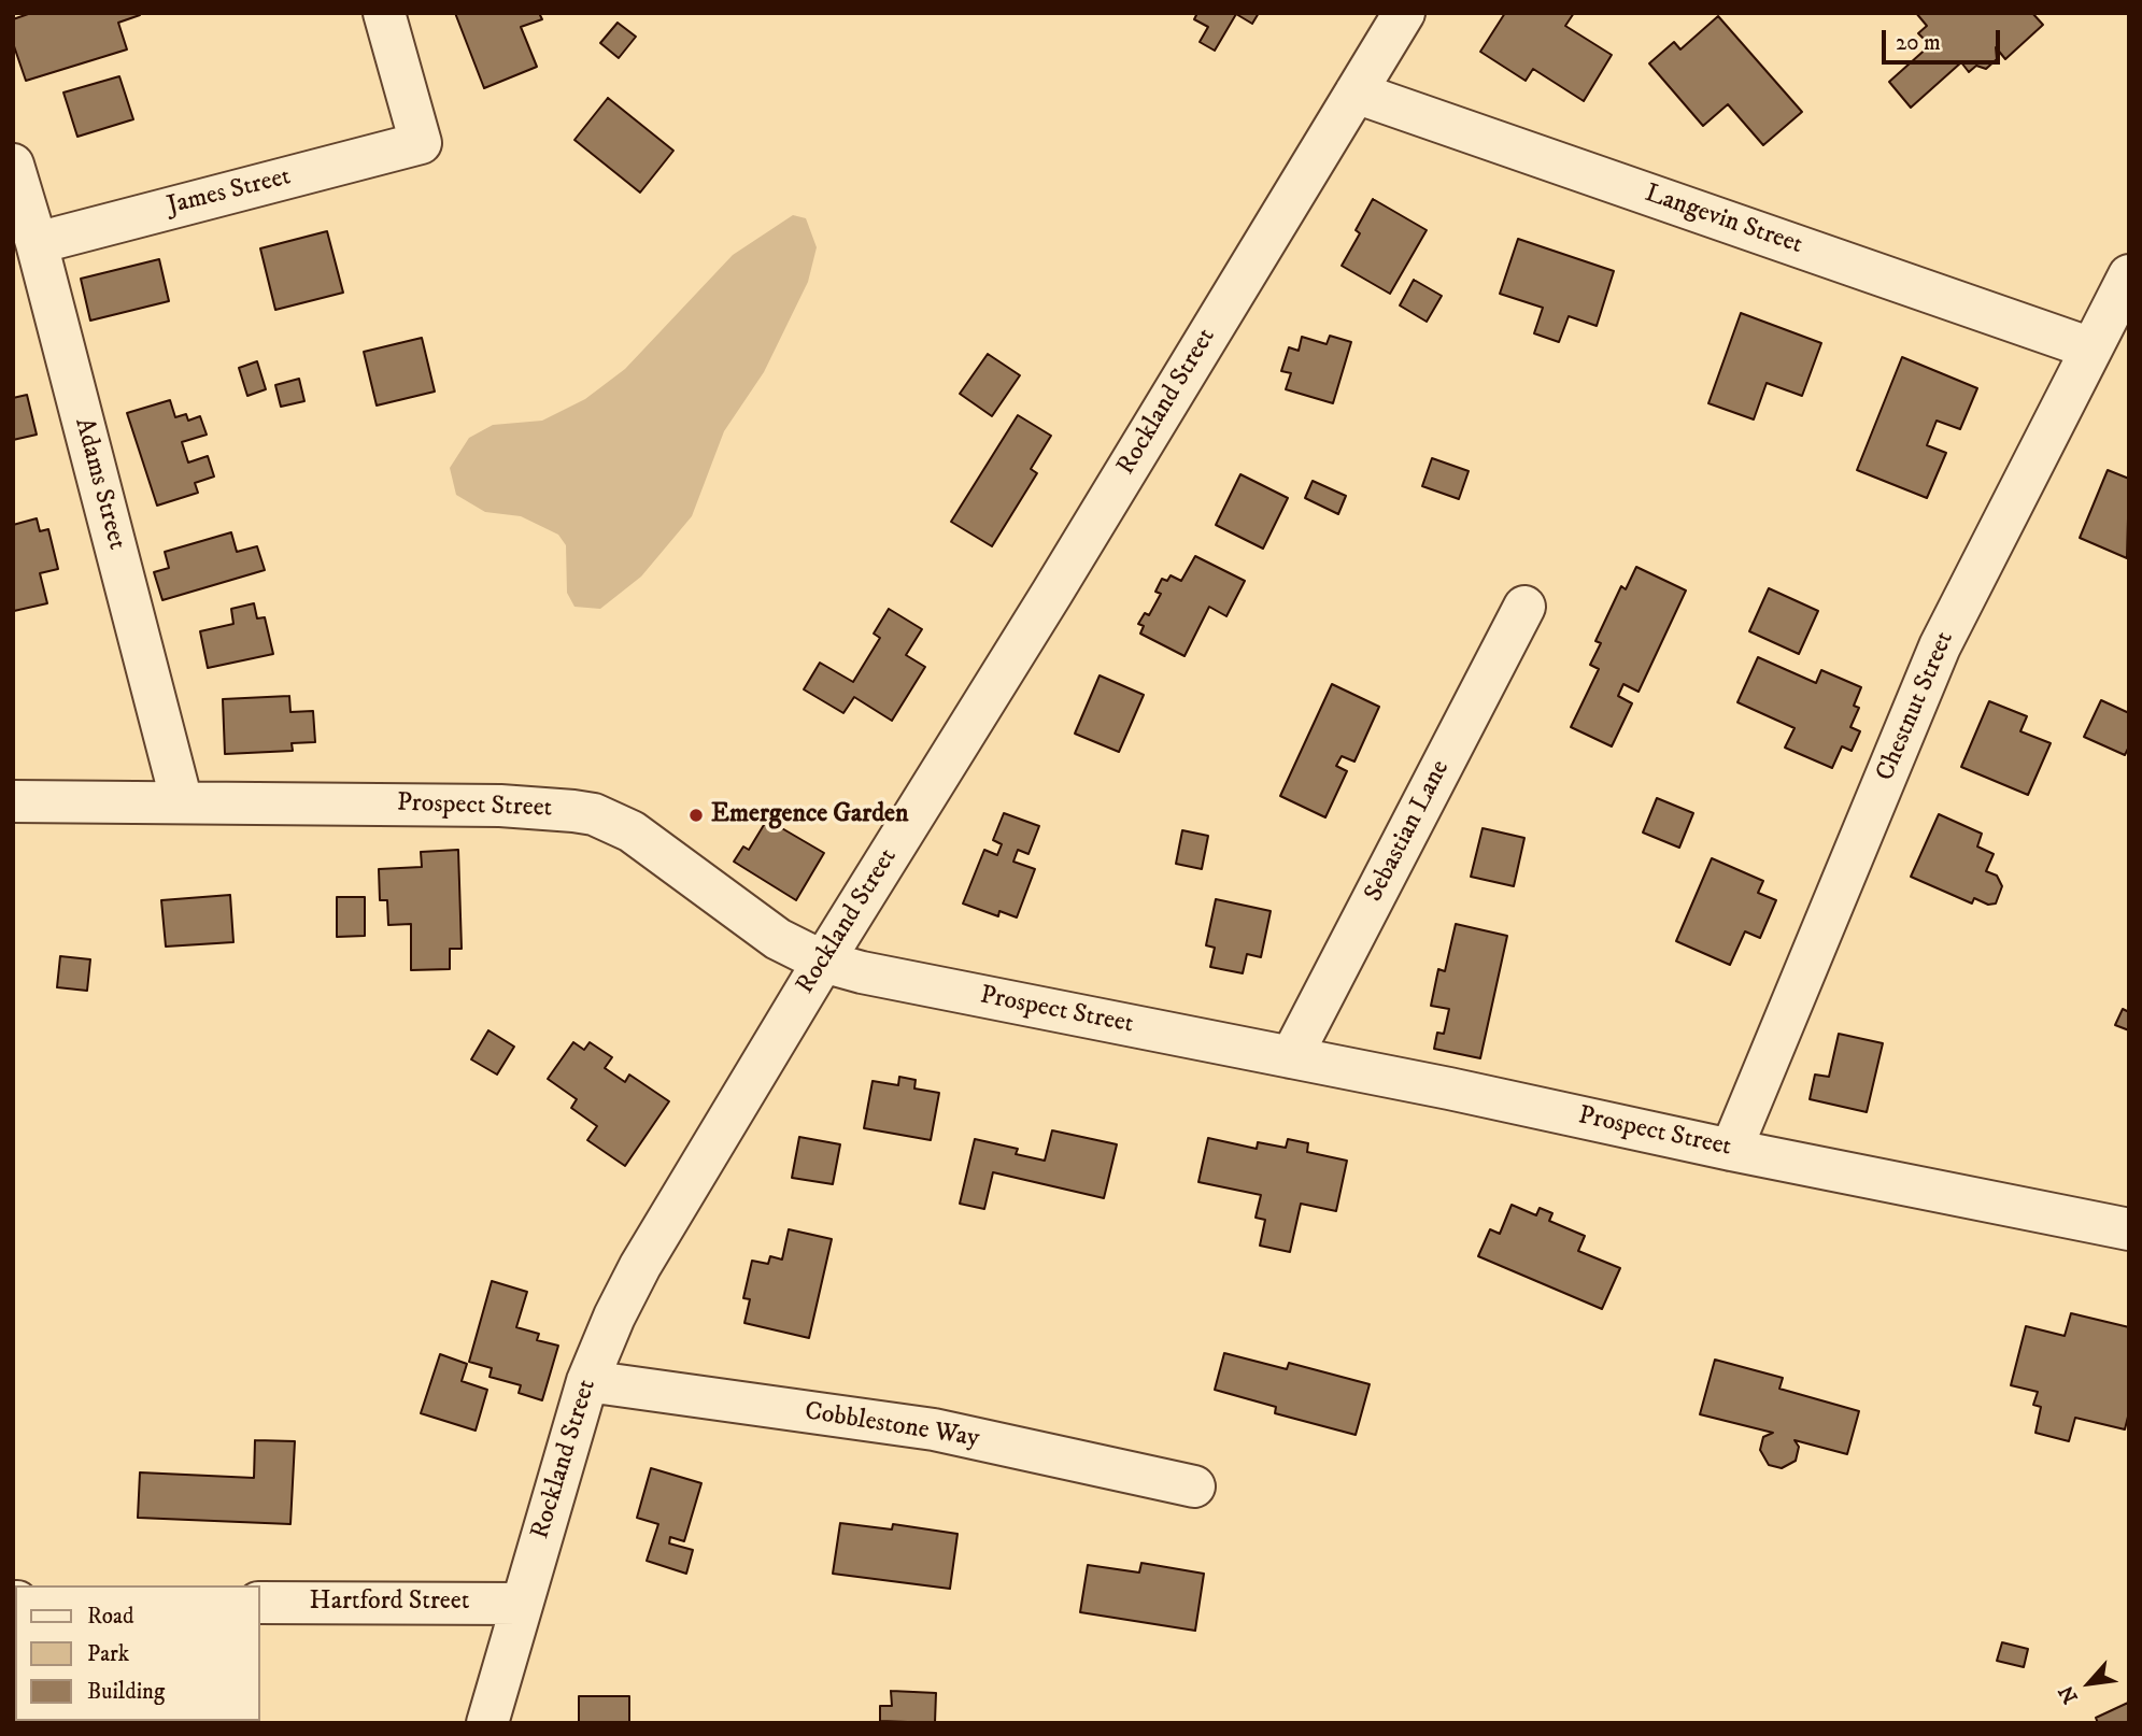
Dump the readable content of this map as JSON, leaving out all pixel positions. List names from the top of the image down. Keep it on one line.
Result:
{"streets":{"street":["James Street","Langevin Street","Rockland Street","Adams Street","Chestnut Street","Prospect Street","Sebastian Lane","Cobblestone Way","Hartford Street"]},"crossings":[["James Street","Adams Street"],["Langevin Street","Rockland Street"],["Langevin Street","Chestnut Street"],["Rockland Street","Prospect Street"],["Rockland Street","Cobblestone Way"],["Rockland Street","Hartford Street"],["Adams Street","Prospect Street"],["Chestnut Street","Prospect Street"],["Prospect Street","Sebastian Lane"]],"places":["Emergence Garden"],"legend":["Road","Park","Building"],"scale_bar":"20 m","north":"bottom left"}
